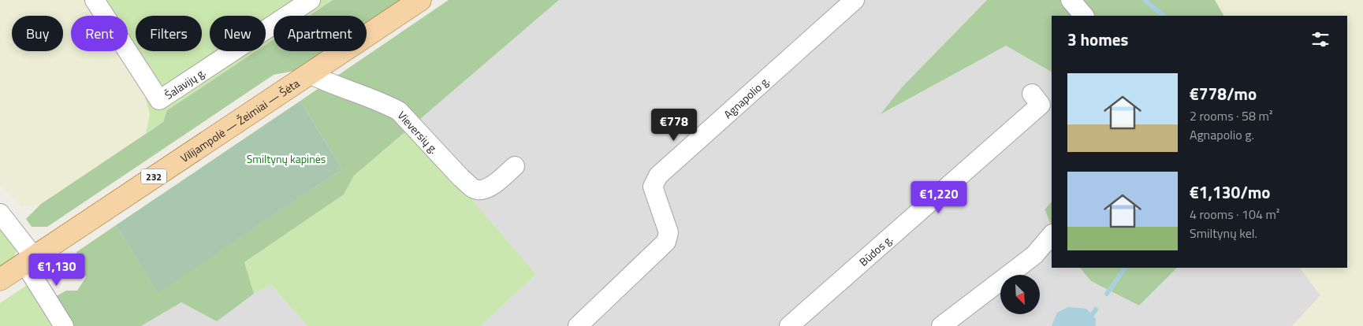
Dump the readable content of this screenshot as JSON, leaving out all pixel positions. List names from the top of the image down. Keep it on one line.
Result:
{"streets":{"main road":["Vilijampolė — Žeimiai — Šėta","232"],"street":["Šalavijų g.","Agnapolio g.","Vieversių g.","Būdos g."]},"crossings":[["Vilijampolė — Žeimiai — Šėta","Vieversių g."]],"parks":["Smiltynų kapinės"],"north":"bottom right","page":{"chip":["Buy","Rent","Filters","New","Apartment"],"heading":"3 homes","list":[{"name":"€778/mo","note":"2 rooms · 58 m² · Agnapolio g."},{"name":"€1,130/mo","note":"4 rooms · 104 m² · Smiltynų kel."}],"price":["€778","€1,220","€1,130"]}}
